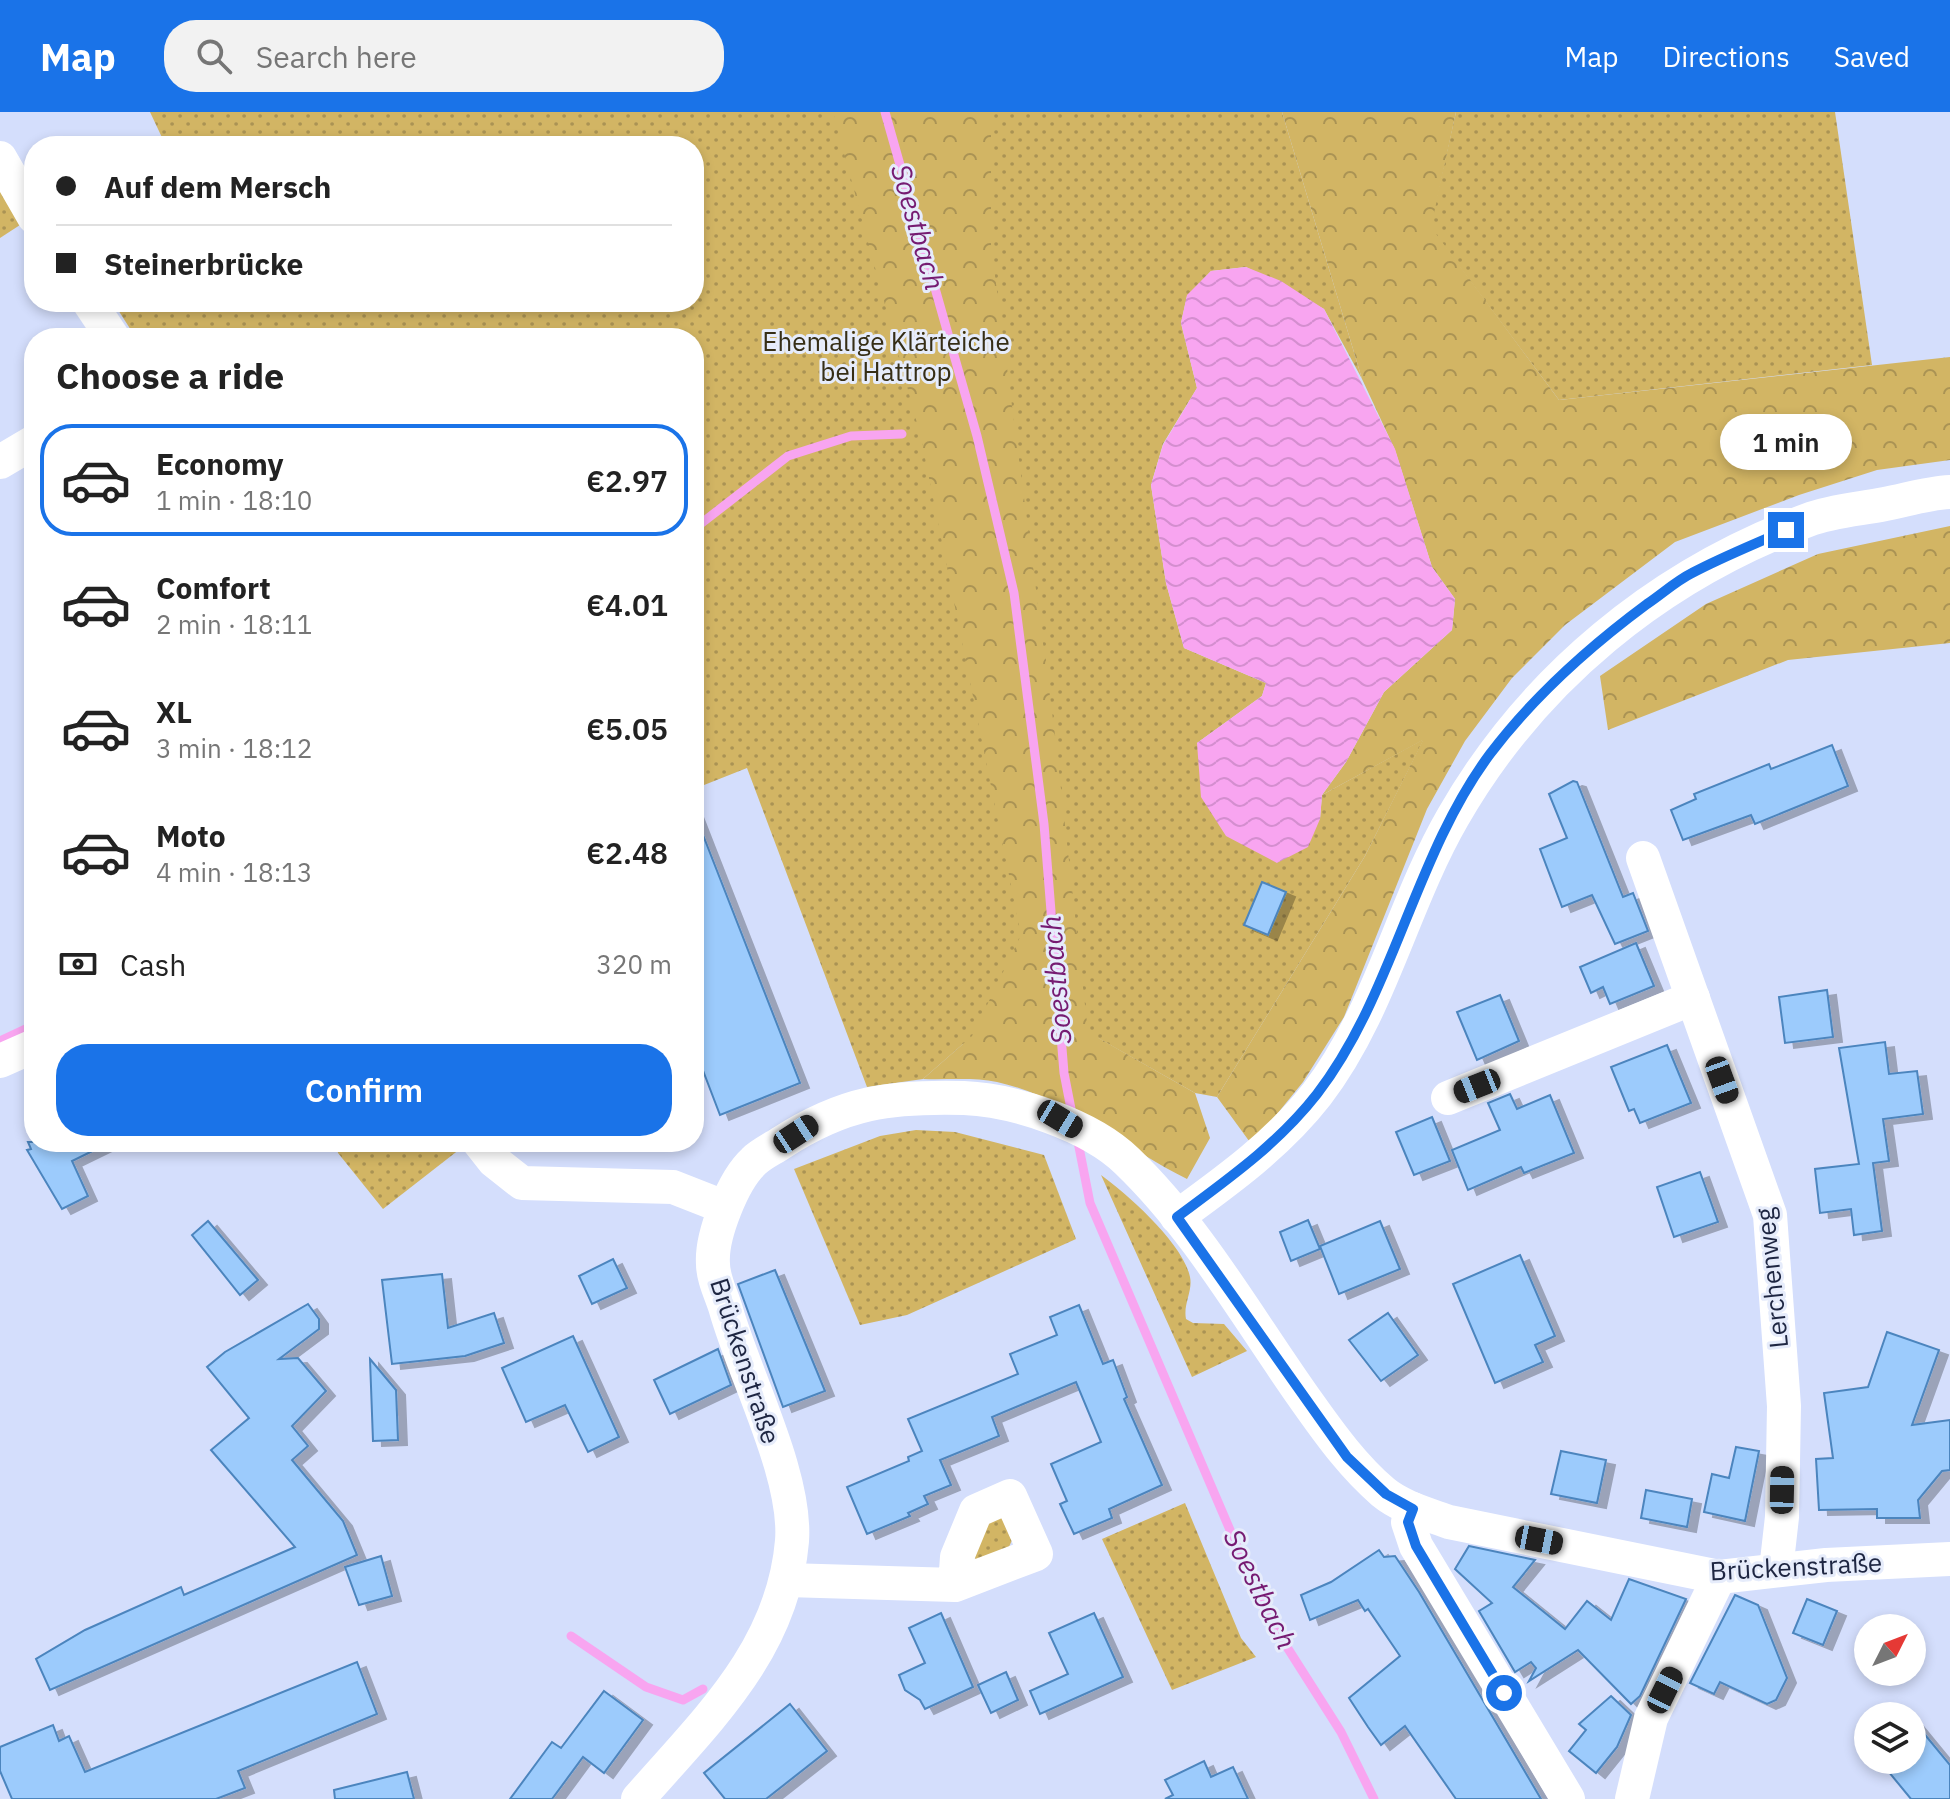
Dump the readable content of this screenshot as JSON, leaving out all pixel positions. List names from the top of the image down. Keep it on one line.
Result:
{"streets":{"street":["Lerchenweg","Brückenstraße"]},"crossings":[["Lerchenweg","Brückenstraße"]],"water":["Soestbach"],"parks":["Ehemalige Klärteiche bei Hattrop"],"north":"top right","page":{"header":"Map","search":"Search here","nav":["Map","Directions","Saved"],"banner":["Auf dem Mersch","Steinerbrücke"],"heading":"Choose a ride","bubble":"1 min","list":[{"name":"Economy","note":"1 min · 18:10","value":"€2.97"},{"name":"Comfort","note":"2 min · 18:11","value":"€4.01"},{"name":"XL","note":"3 min · 18:12","value":"€5.05"},{"name":"Moto","note":"4 min · 18:13","value":"€2.48"}],"pay":["Cash","320 m"],"buttons":"Confirm"}}
